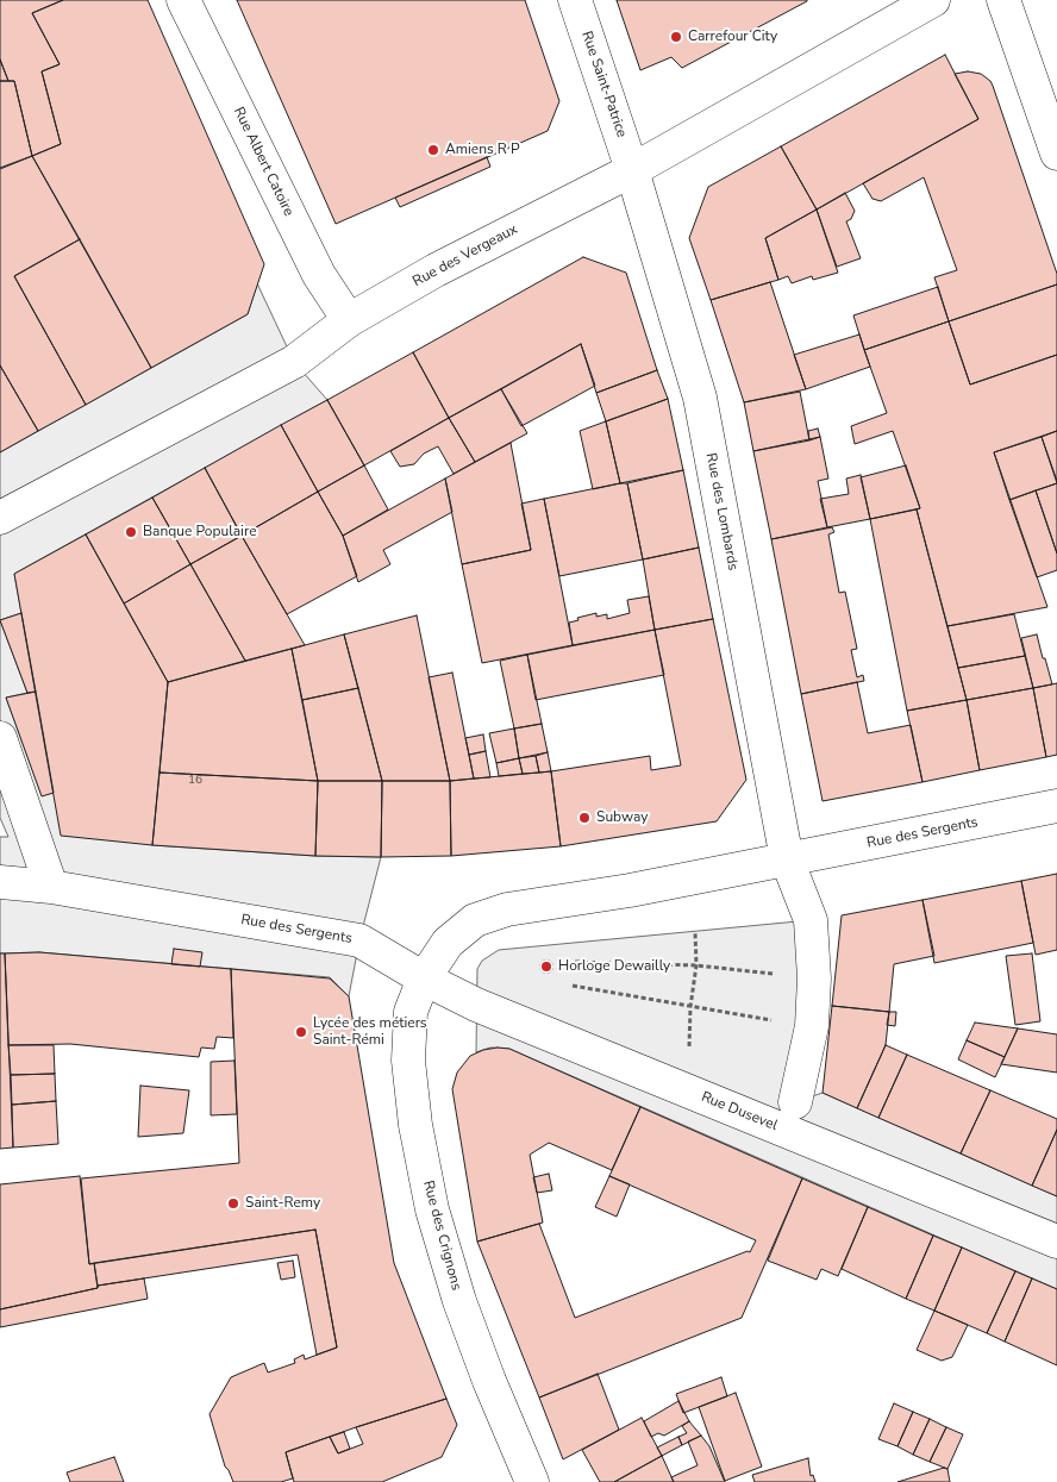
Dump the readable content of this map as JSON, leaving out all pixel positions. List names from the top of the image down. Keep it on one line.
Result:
{"streets":{"street":["Rue Saint-Patrice","Rue Albert Catoire","Rue des Vergeaux","Rue des Lombards","Rue des Sergents","Rue Dusevel","Rue des Crignons"]},"crossings":[["Rue Saint-Patrice","Rue des Vergeaux"],["Rue Saint-Patrice","Rue des Lombards"],["Rue Albert Catoire","Rue des Vergeaux"],["Rue des Vergeaux","Rue des Lombards"],["Rue des Lombards","Rue des Sergents"],["Rue des Sergents","Rue Dusevel"],["Rue des Sergents","Rue des Crignons"],["Rue Dusevel","Rue des Crignons"]],"places":["Carrefour City","Amiens R P","Banque Populaire","Subway","Horloge Dewailly","Lycée des métiers Saint-Rémi","Saint-Remy"],"house_numbers":["16"]}
